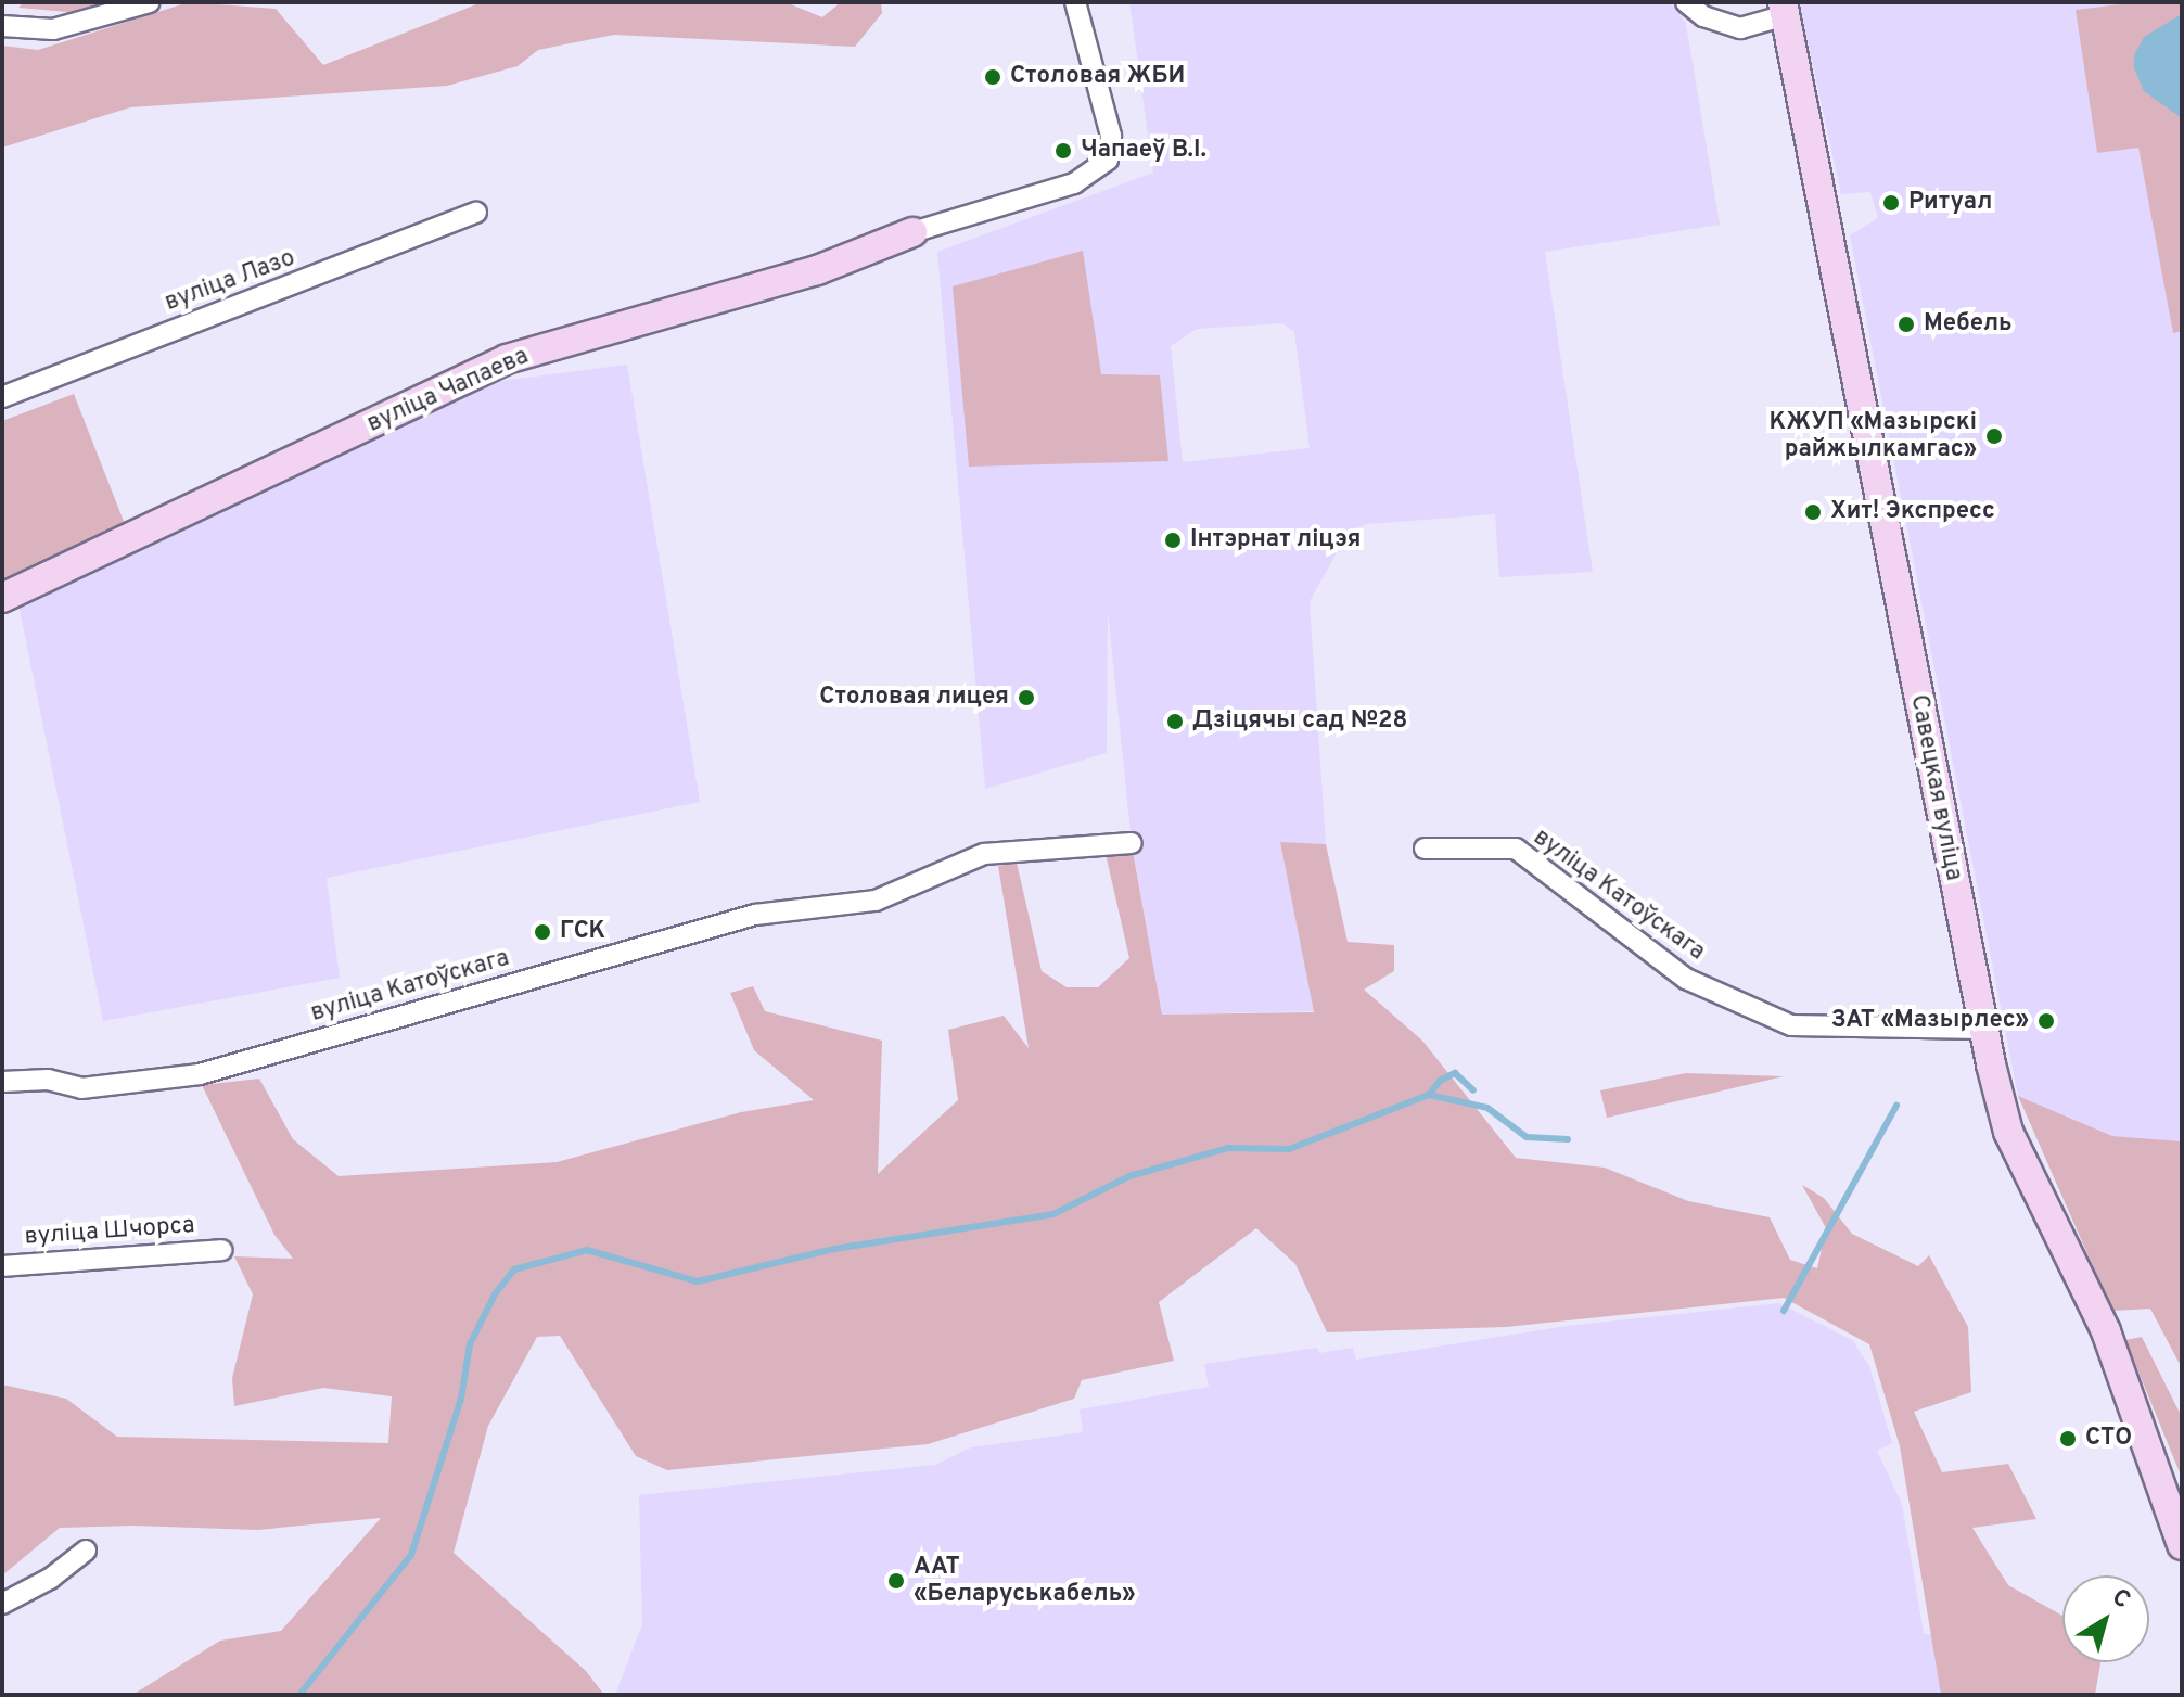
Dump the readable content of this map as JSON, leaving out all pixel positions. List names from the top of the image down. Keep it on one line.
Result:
{"streets":{"street":["вуліца Лазо","вуліца Чапаева","Савецкая вуліца","вуліца Катоўскага","вуліца Шчорса"]},"crossings":[["Савецкая вуліца","вуліца Катоўскага"]],"places":["Столовая ЖБИ","Чапаеў В.І.","Ритуал","Мебель","КЖУП «Мазырскі райжылкамгас»","Хит! Экспресс","Інтэрнат ліцэя","Столовая лицея","Дзіцячы сад №28","ГСК","ЗАТ «Мазырлес»","СТО","ААТ «Беларуськабель»"],"north":"top right"}
